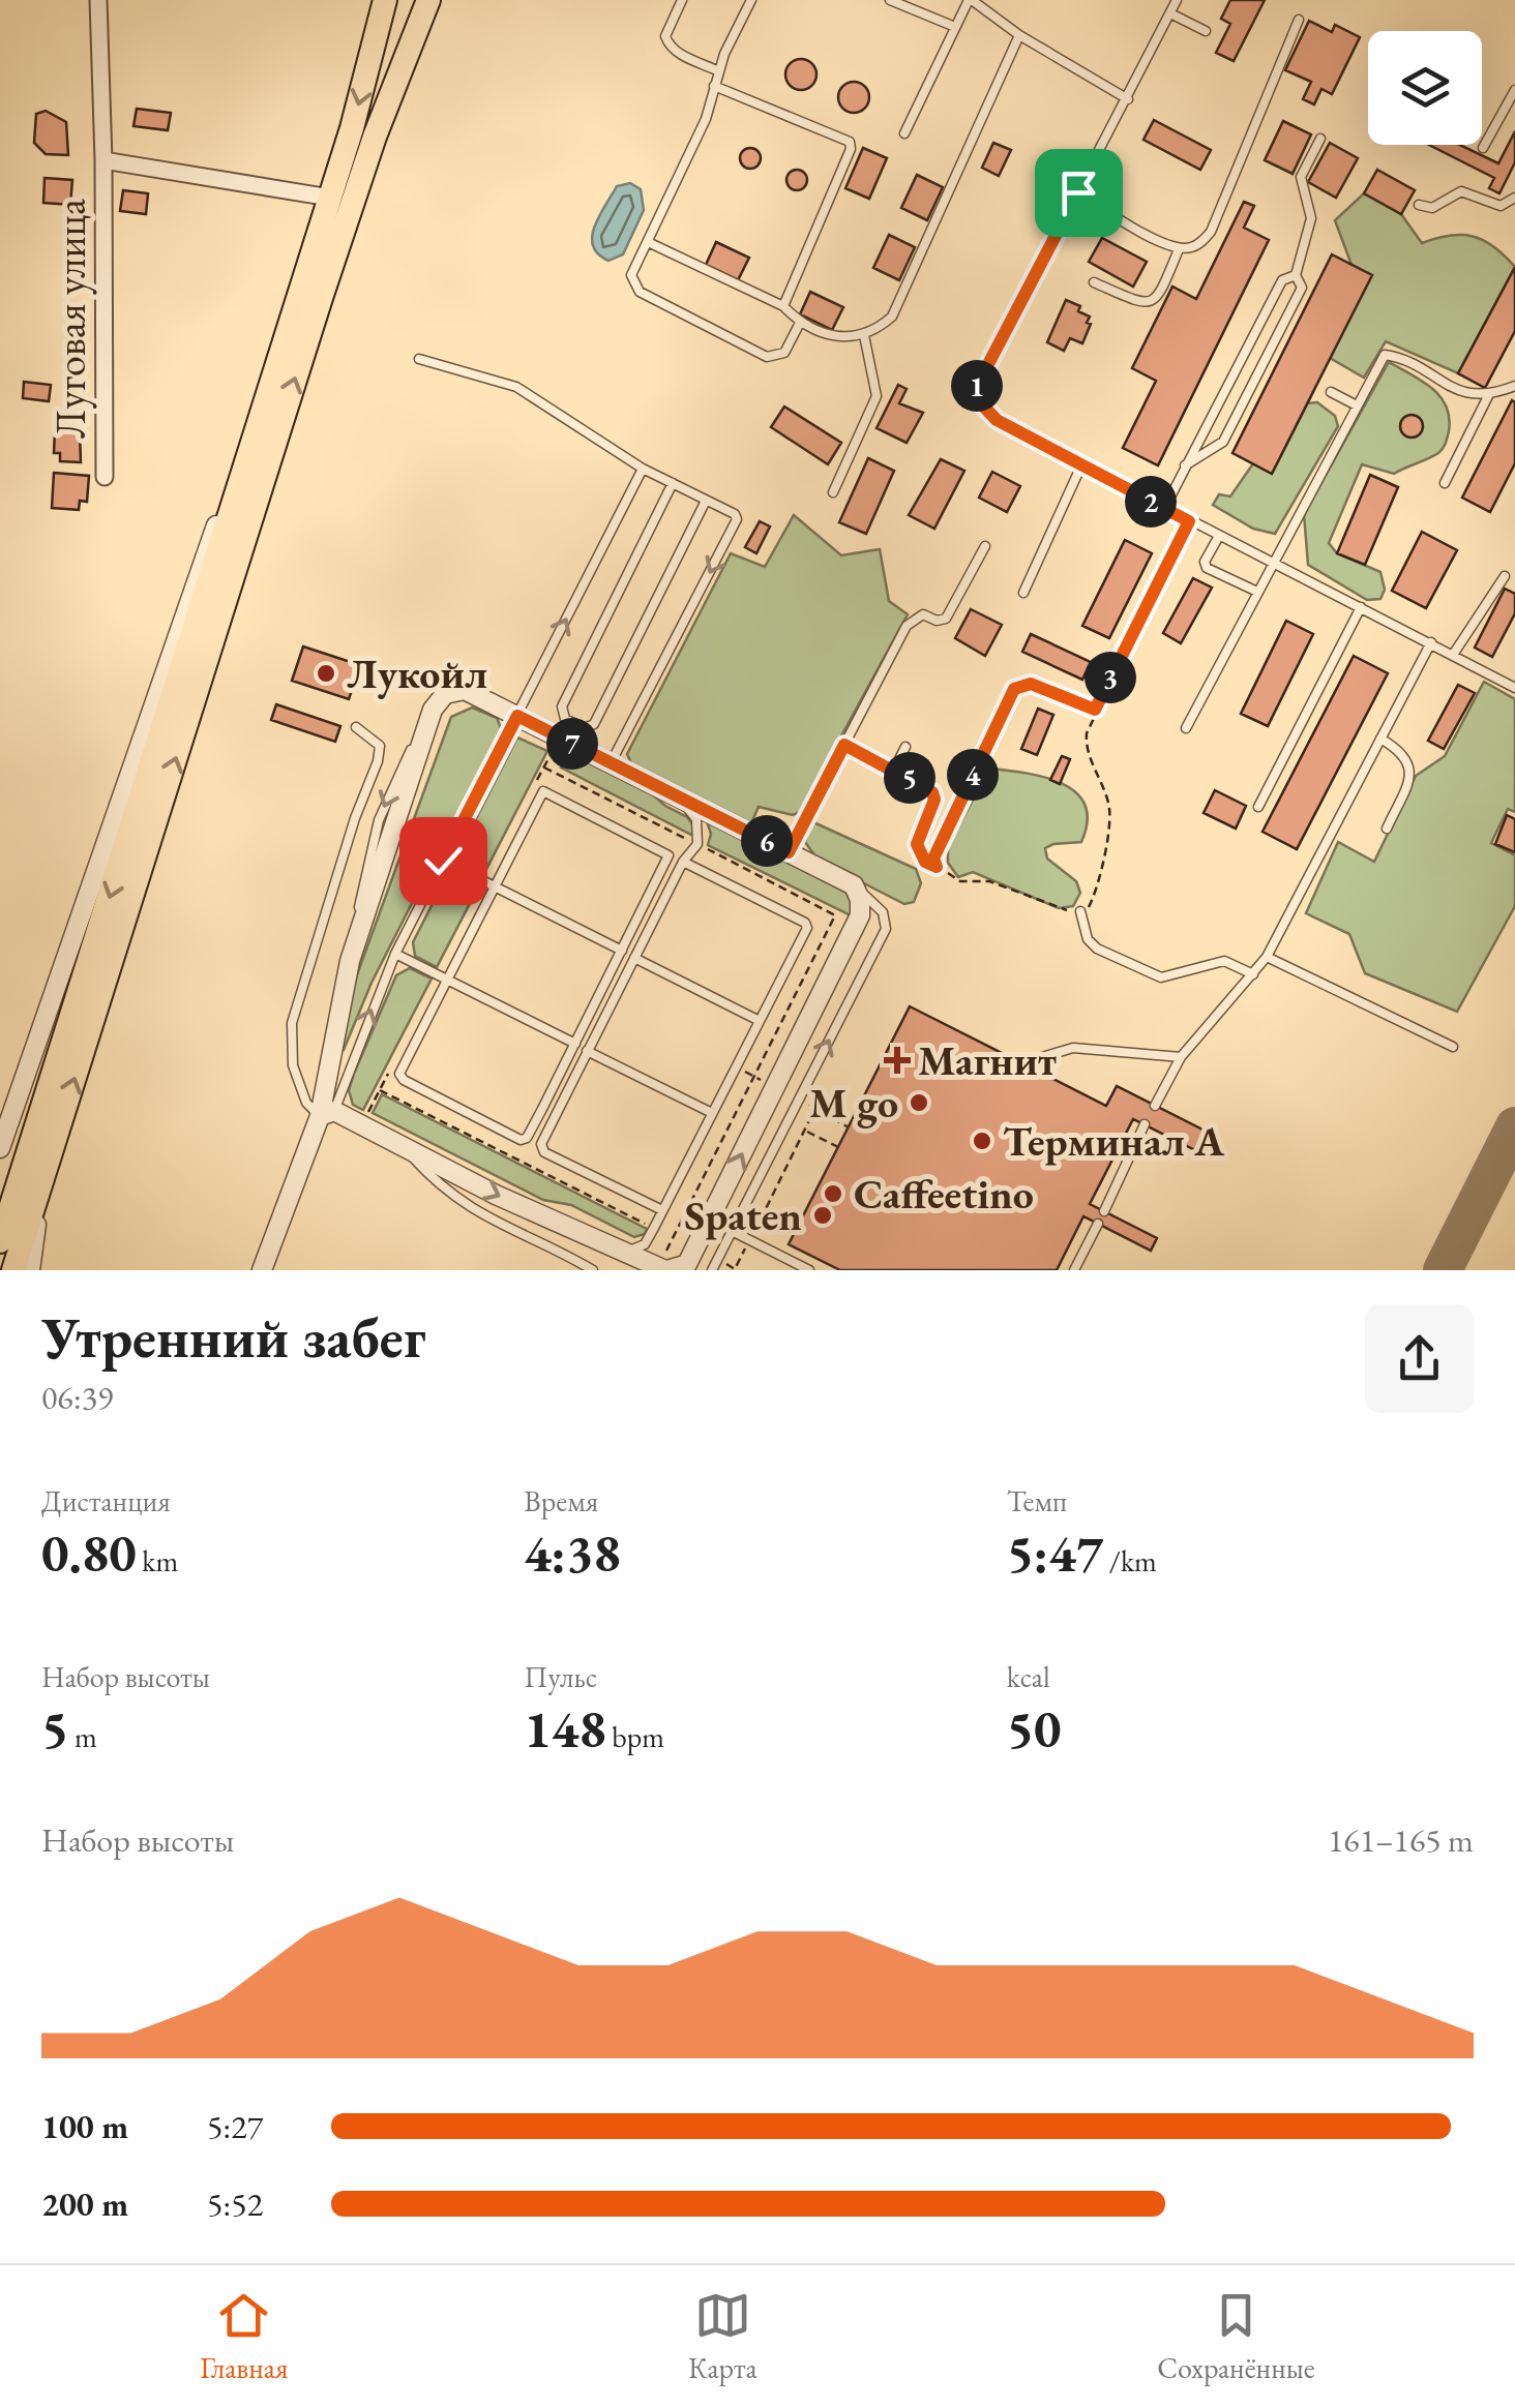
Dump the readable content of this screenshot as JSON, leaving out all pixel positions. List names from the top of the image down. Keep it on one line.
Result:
{"streets":{"street":["Луговая улица"]},"places":{"other":["Лукойл","М go","Терминал А","Caffeetino","Spaten"],"health":["Магнит"]},"page":{"pins":["1","2","3","7","4","5","6"],"heading":["Утренний забег","06:39"],"stats":[["Дистанция","0.80 km"],["Время","4:38"],["Темп","5:47 /km"],["Набор высоты","5 m"],["Пульс","148 bpm"],["kcal","50"]],"chart":["Набор высоты","161–165 m"],"list":[{"name":"100 m","note":"5:27"},{"name":"200 m","note":"5:52"}],"tabs":["Главная","Карта","Сохранённые"]}}
